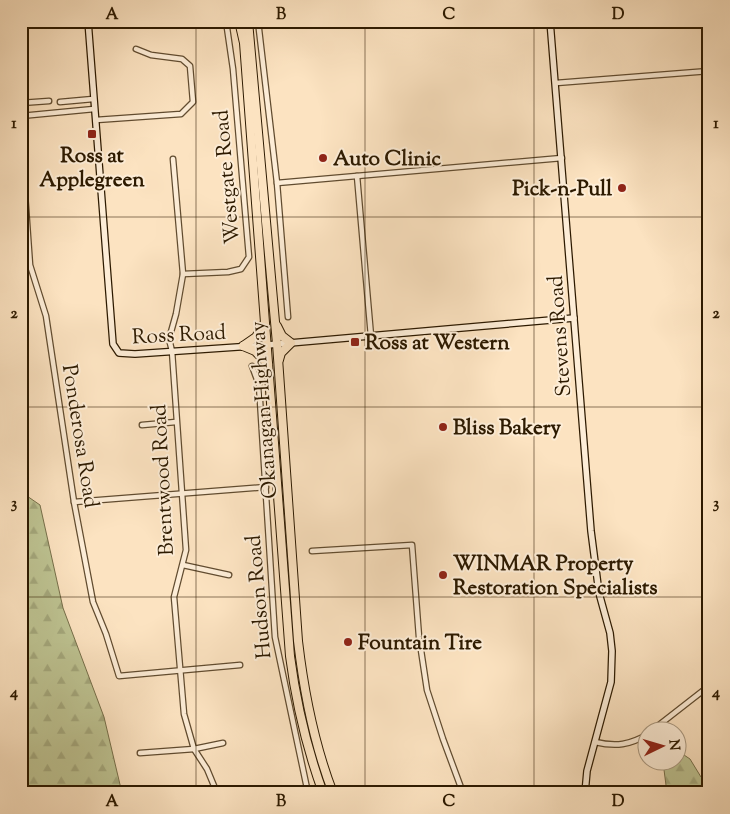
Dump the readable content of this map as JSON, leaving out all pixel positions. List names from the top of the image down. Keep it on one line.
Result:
{"streets":{"highway":["Okanagan Highway"],"street":["Westgate Road","Ross Road","Stevens Road","Ponderosa Road","Brentwood Road","Hudson Road"]},"crossings":[["Westgate Road","Brentwood Road"],["Ross Road","Stevens Road"],["Ross Road","Okanagan Highway"],["Ross Road","Brentwood Road"],["Ponderosa Road","Brentwood Road"]],"places":{"transit":["Ross at Applegreen","Ross at Western"],"other":["Auto Clinic","Pick-n-Pull","Bliss Bakery","WINMAR Property Restoration Specialists","Fountain Tire"]},"north":"right","grid":{"columns":["A","B","C","D"],"rows":["1","2","3","4"]}}
